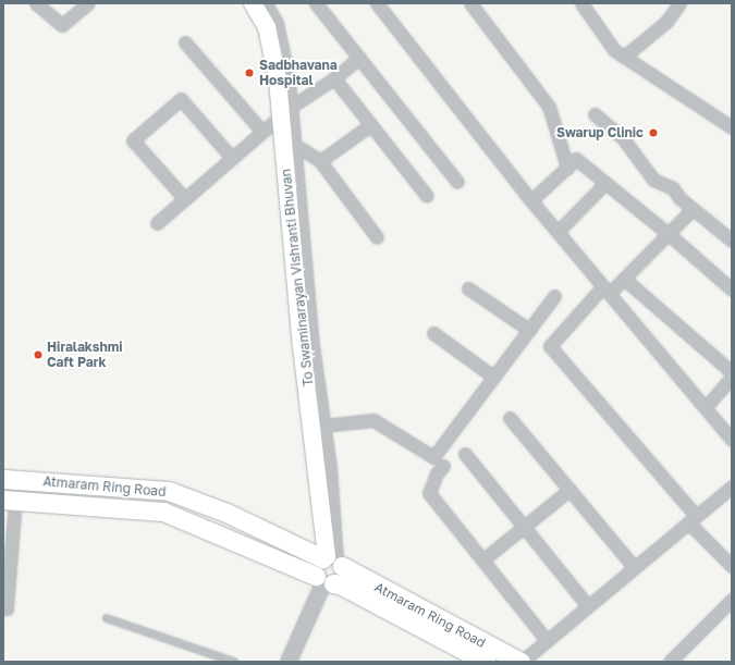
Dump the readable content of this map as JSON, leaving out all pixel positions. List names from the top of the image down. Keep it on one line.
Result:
{"streets":{"main road":["To Swaminarayan Vishranti Bhuvan","Atmaram Ring Road"]},"crossings":[["To Swaminarayan Vishranti Bhuvan","Atmaram Ring Road"]],"places":["Sadbhavana Hospital","Swarup Clinic","Hiralakshmi Caft Park"]}
